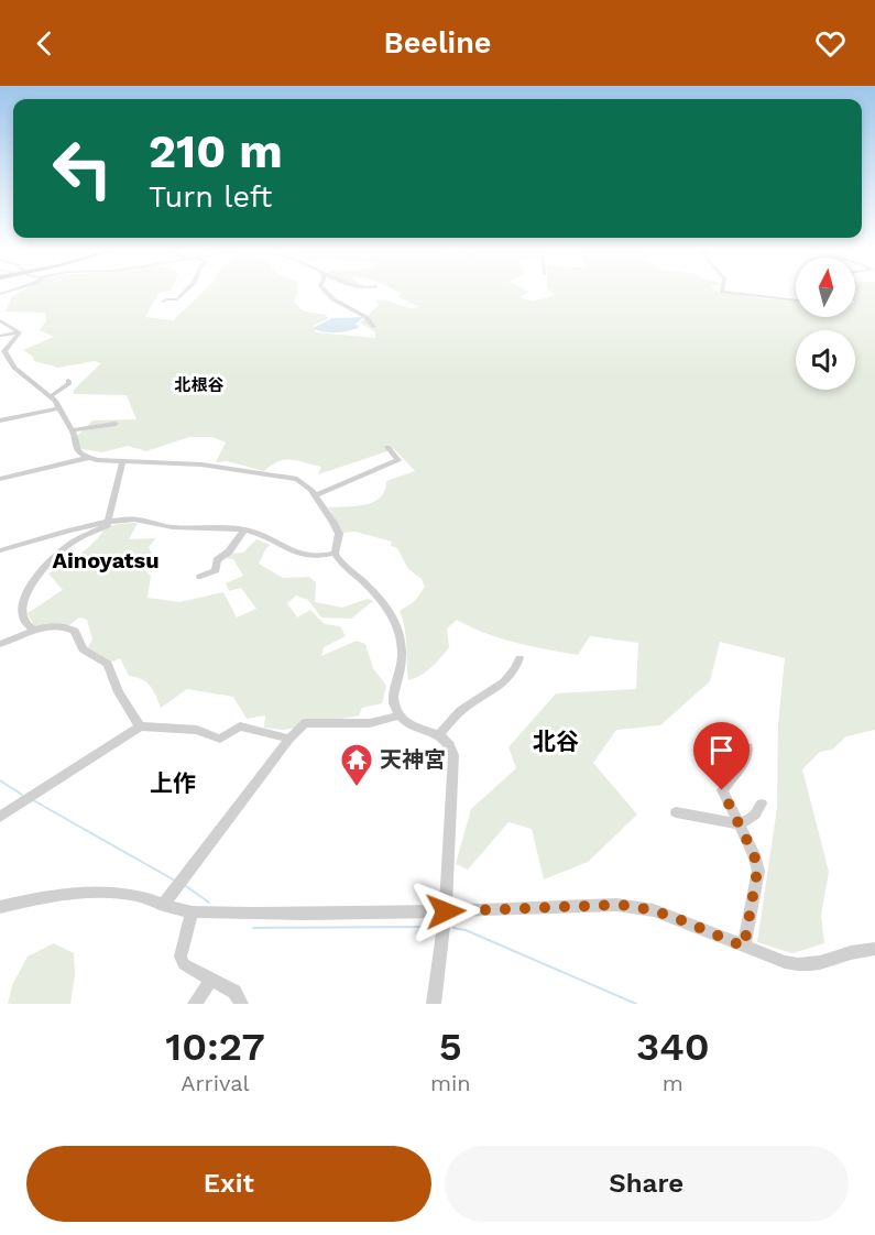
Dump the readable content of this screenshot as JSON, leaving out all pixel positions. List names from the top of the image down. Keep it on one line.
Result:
{"districts":["北根谷","Ainoyatsu","北谷","上作"],"places":{"temple":["天神宮"]},"north":"top","page":{"header":"Beeline","turn":["210 m","Turn left"],"eta":["10:27","Arrival","5","min","340","m"],"buttons":["Exit","Share"]}}
